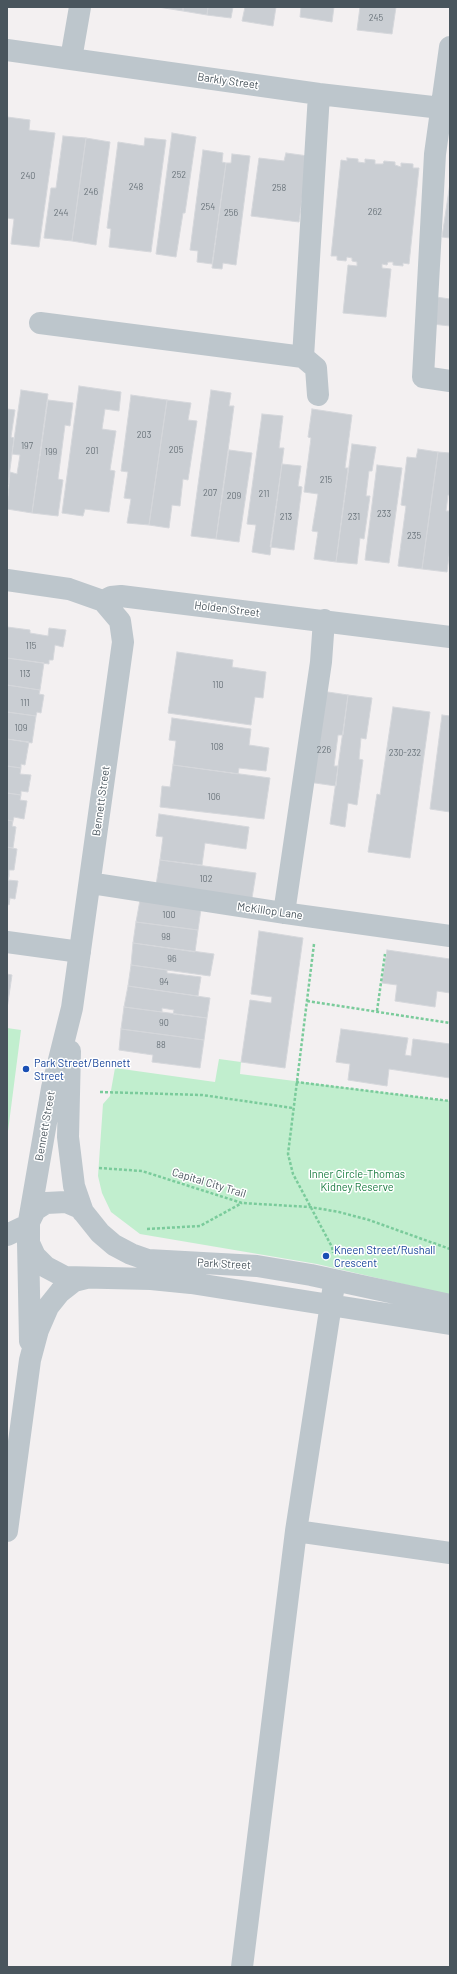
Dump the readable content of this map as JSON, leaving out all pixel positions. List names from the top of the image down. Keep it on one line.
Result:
{"streets":{"street":["Barkly Street","Holden Street","Bennett Street","McKillop Lane","Park Street"],"path":["Capital City Trail"]},"crossings":[["Holden Street","Bennett Street"],["Bennett Street","McKillop Lane"],["Bennett Street","Capital City Trail"],["Bennett Street","Park Street"]],"parks":["Inner Circle-Thomas Kidney Reserve"],"places":["Park Street/Bennett Street","Kneen Street/Rushall Crescent"],"house_numbers":["245","252","240","248","258","246","254","262","244","256","203","197","205","201","199","215","207","211","209","233","213","231","235","115","113","110","111","109","108","226","230-232","106","102","100","98","96","94","90","88"]}
